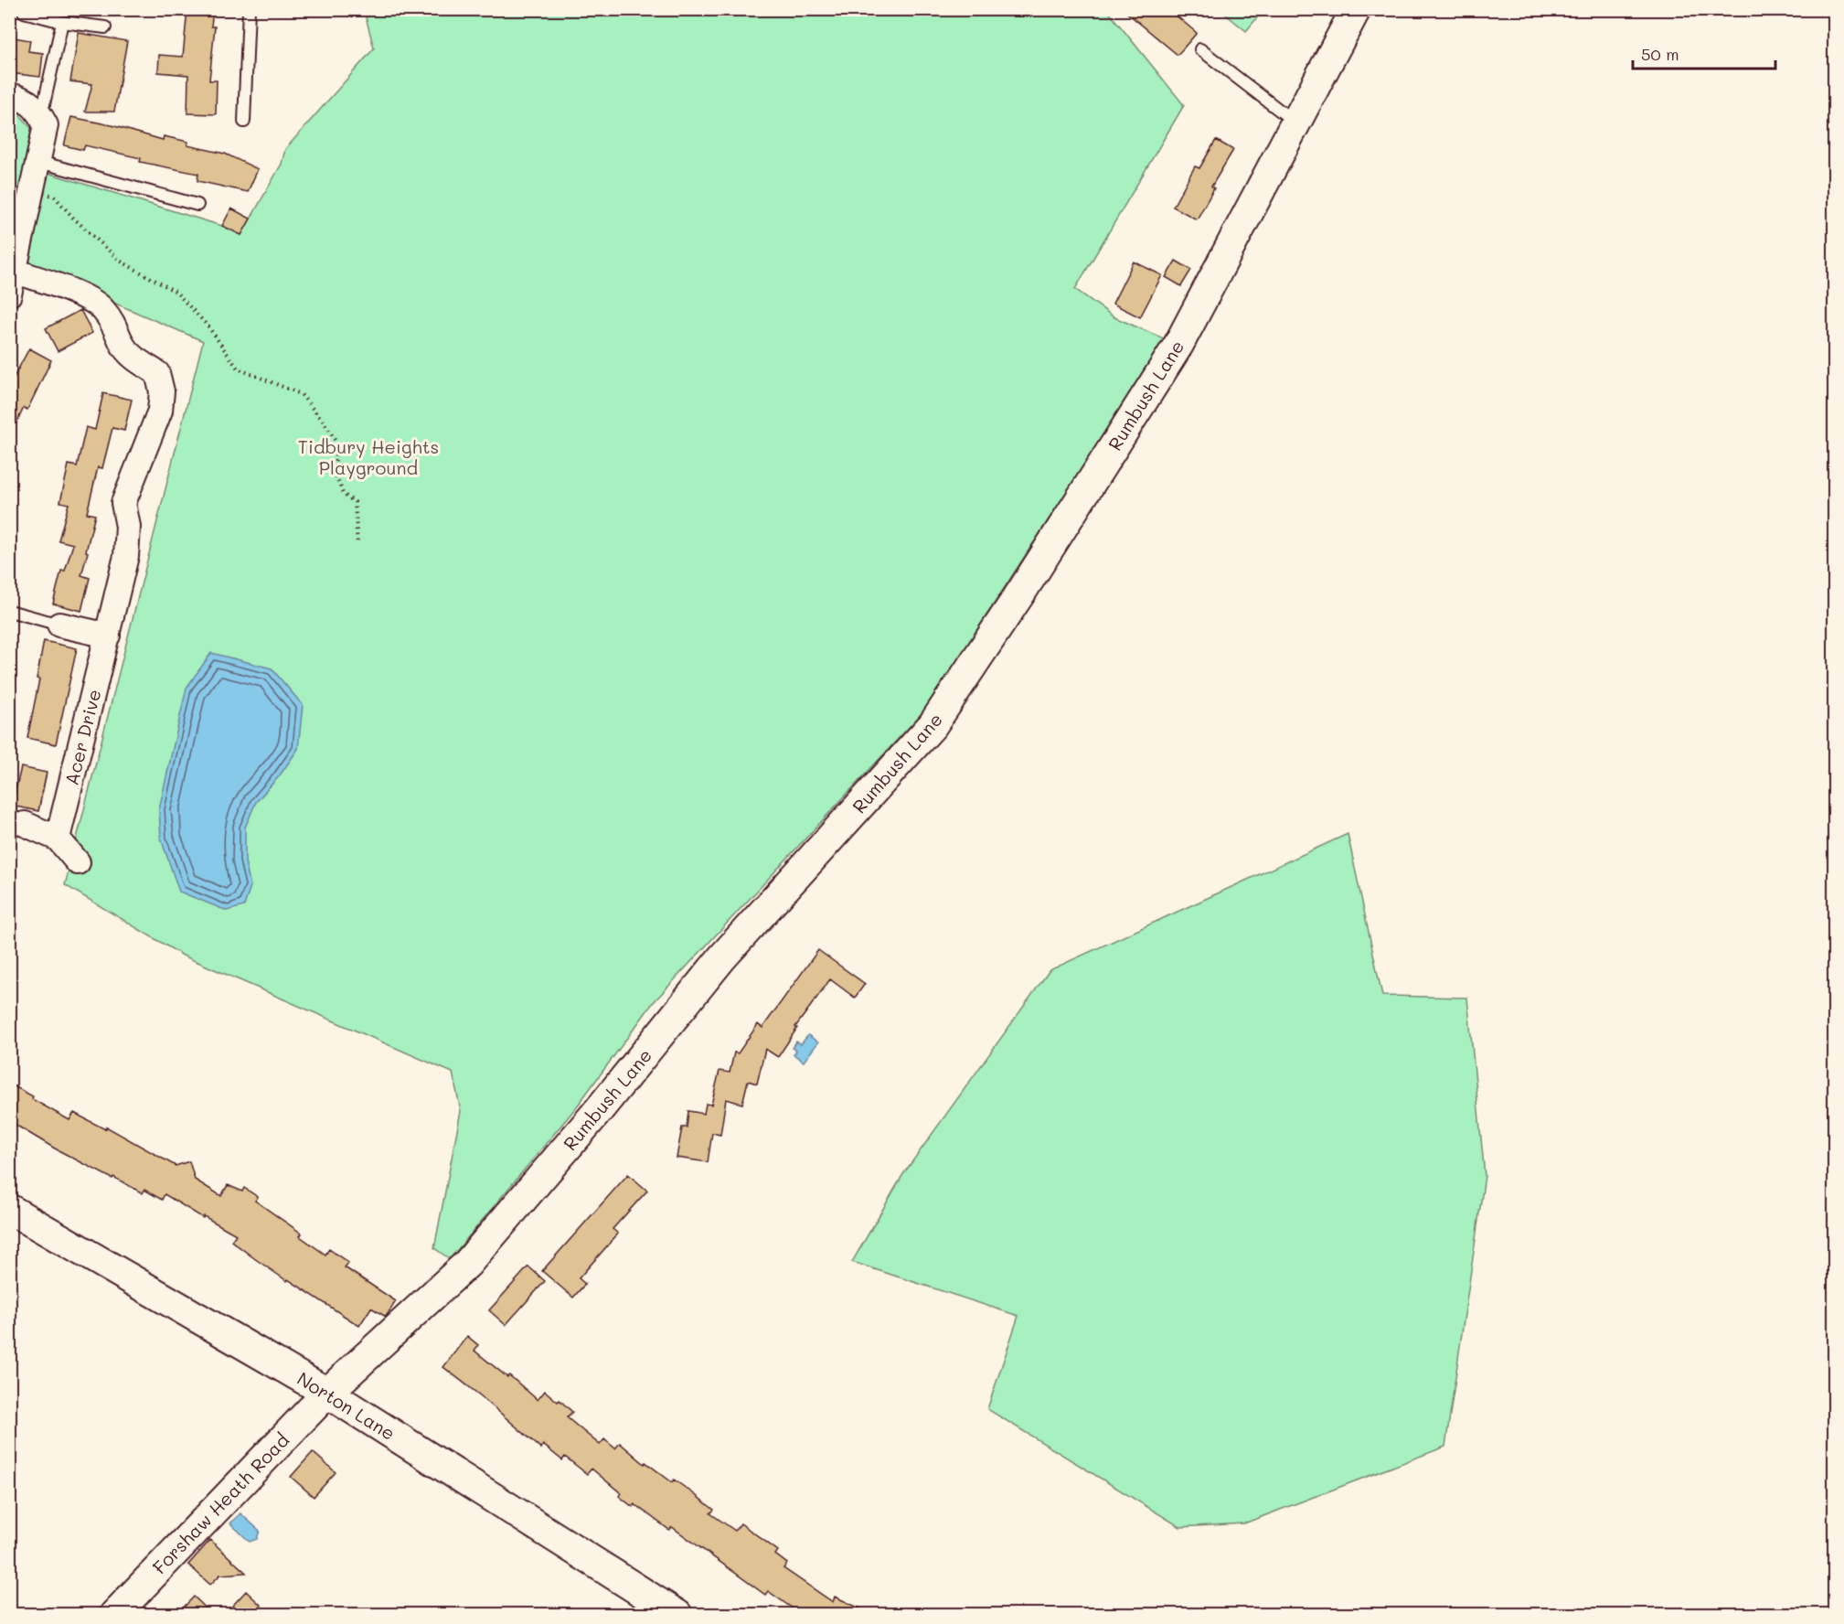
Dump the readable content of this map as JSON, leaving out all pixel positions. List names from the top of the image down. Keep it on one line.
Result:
{"streets":{"street":["Rumbush Lane","Acer Drive","Norton Lane","Forshaw Heath Road"]},"crossings":[["Rumbush Lane","Norton Lane"],["Rumbush Lane","Forshaw Heath Road"],["Norton Lane","Forshaw Heath Road"]],"parks":["Tidbury Heights Playground"],"scale_bar":"50 m"}
